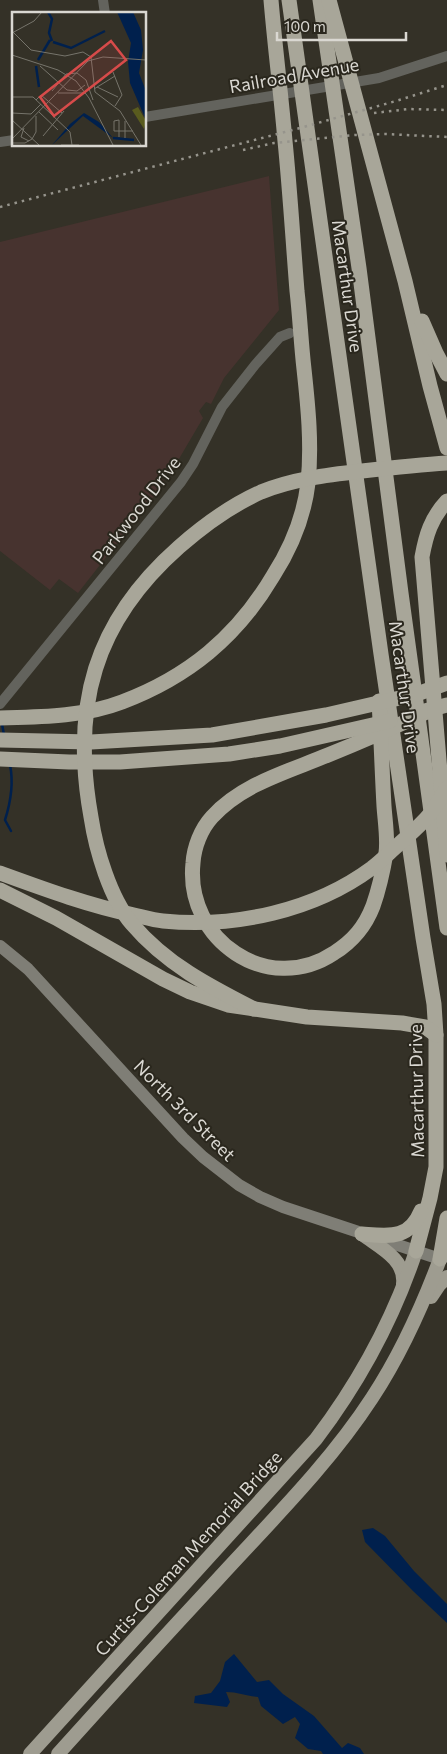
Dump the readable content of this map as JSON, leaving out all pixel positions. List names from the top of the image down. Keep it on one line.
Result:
{"streets":{"highway":["Macarthur Drive","Curtis-Coleman Memorial Bridge"],"main road":["North 3rd Street"],"street":["Railroad Avenue","Parkwood Drive"]},"crossings":[["Macarthur Drive","North 3rd Street"],["Macarthur Drive","Curtis-Coleman Memorial Bridge"]],"scale_bar":"100 m"}
